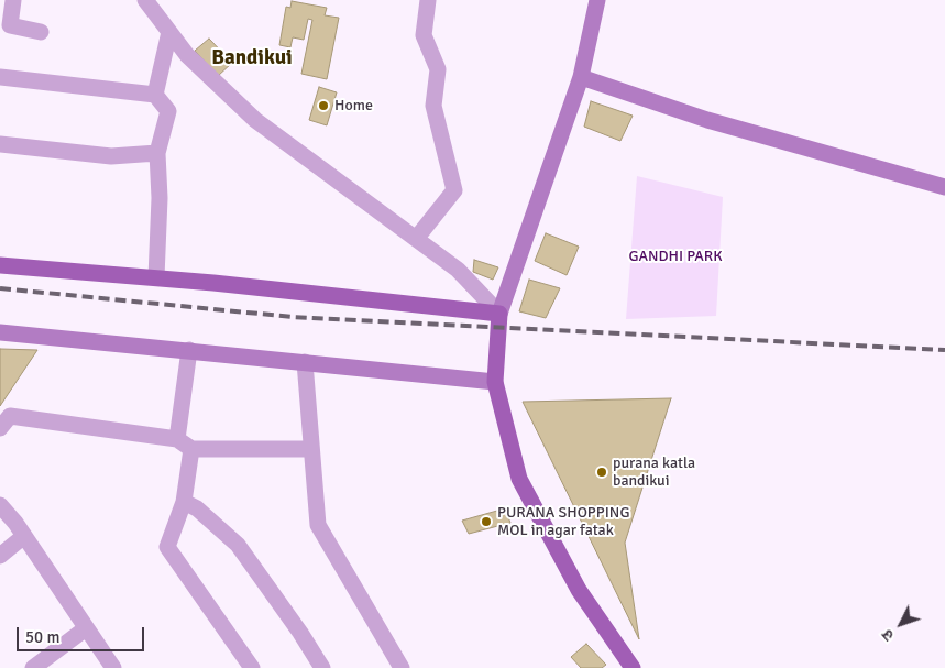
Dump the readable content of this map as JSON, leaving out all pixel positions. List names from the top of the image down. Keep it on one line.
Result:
{"districts":["Bandikui"],"parks":["GANDHI PARK"],"places":["Home","purana katla bandikui","PURANA SHOPPING MOL in agar fatak"],"scale_bar":"50 m","north":"bottom left"}
